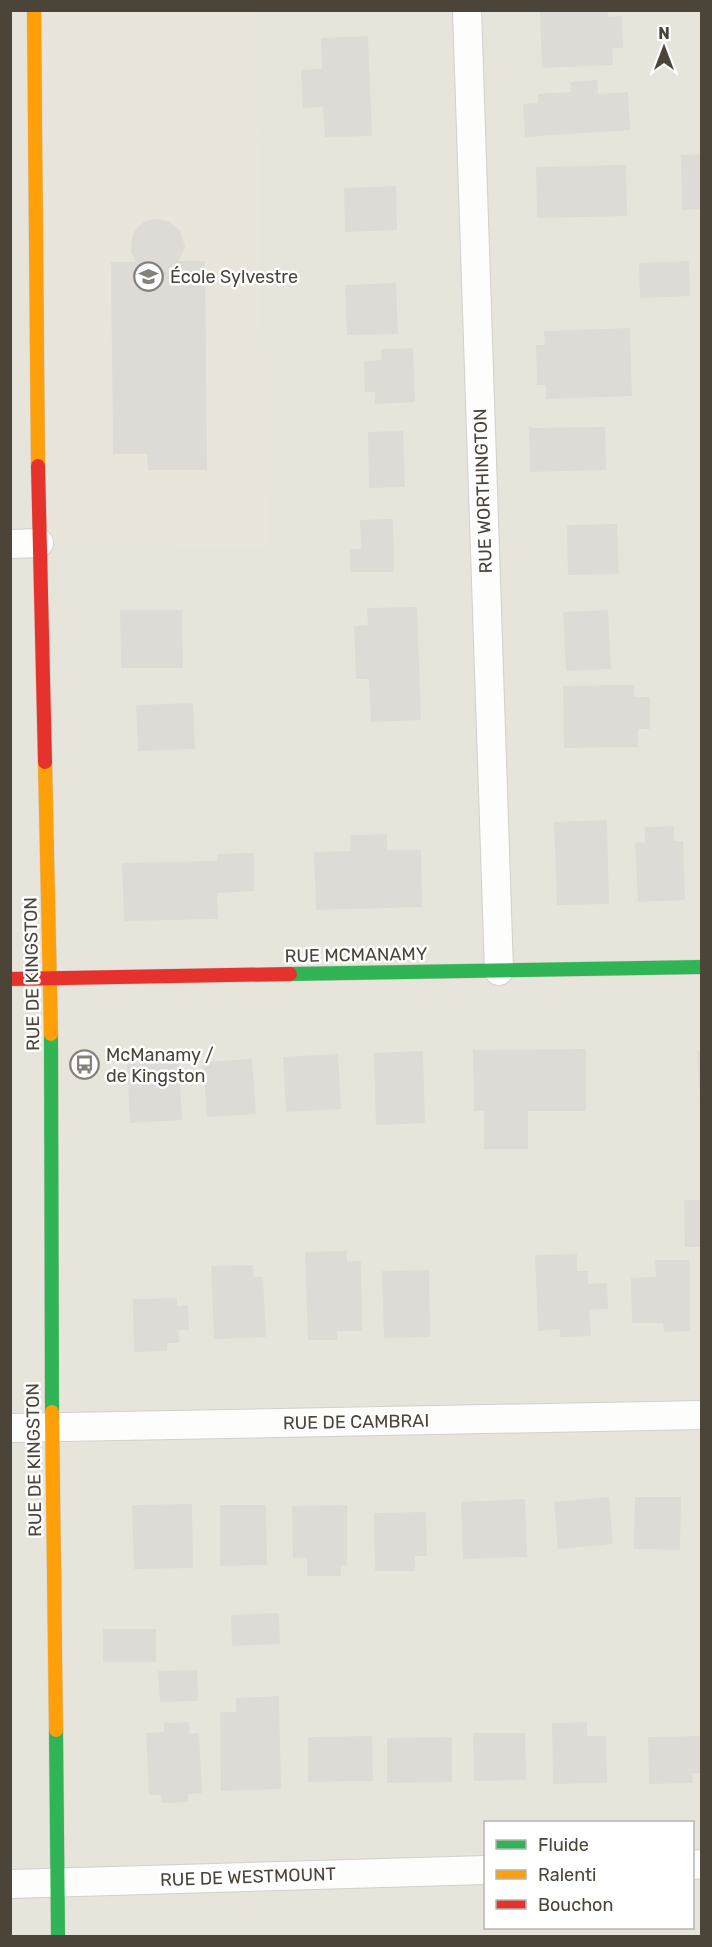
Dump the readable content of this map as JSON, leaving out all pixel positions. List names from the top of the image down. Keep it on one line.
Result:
{"streets":{"street":["RUE WORTHINGTON","RUE MCMANAMY","RUE DE KINGSTON","RUE DE CAMBRAI","RUE DE WESTMOUNT"]},"crossings":[["RUE WORTHINGTON","RUE MCMANAMY"],["RUE MCMANAMY","RUE DE KINGSTON"],["RUE DE KINGSTON","RUE DE CAMBRAI"],["RUE DE KINGSTON","RUE DE WESTMOUNT"]],"places":{"school or university":["École Sylvestre"],"bus stop":["McManamy / de Kingston"]},"legend":["Fluide","Ralenti","Bouchon"],"north":"top"}
